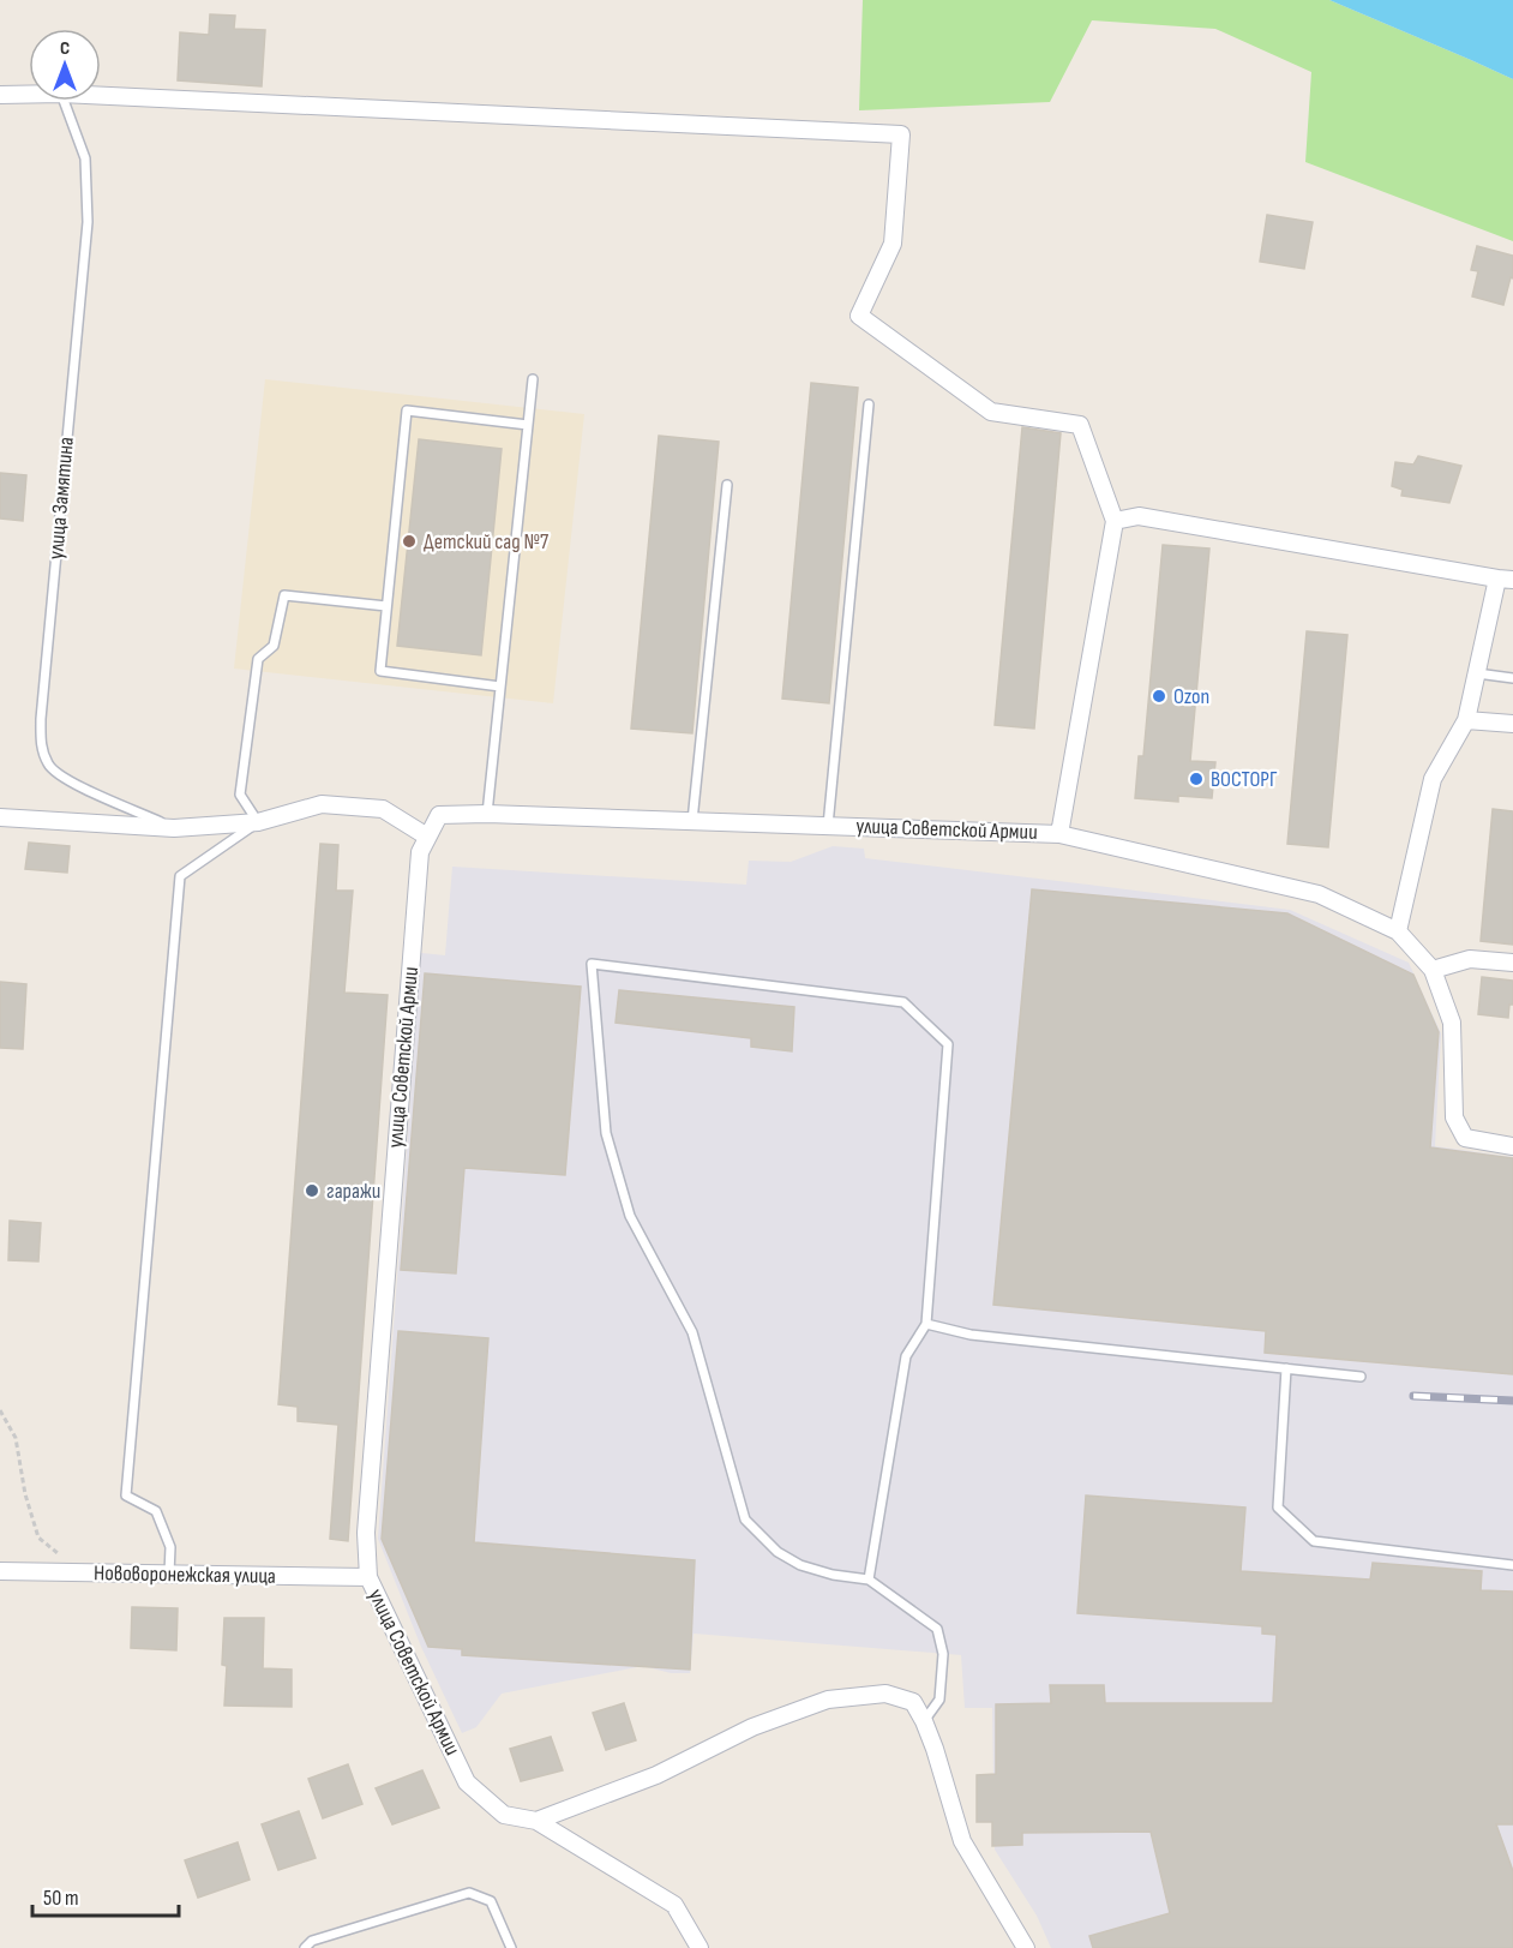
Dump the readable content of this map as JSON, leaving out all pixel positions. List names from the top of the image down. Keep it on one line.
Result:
{"streets":{"street":["улица Замятина","улица Советской Армии","Нововоронежская улица"]},"crossings":[["улица Замятина","улица Советской Армии"],["улица Советской Армии","Нововоронежская улица"]],"places":["Детский сад №7","Ozon","ВОСТОРГ","гаражи"],"scale_bar":"50 m","north":"top"}
